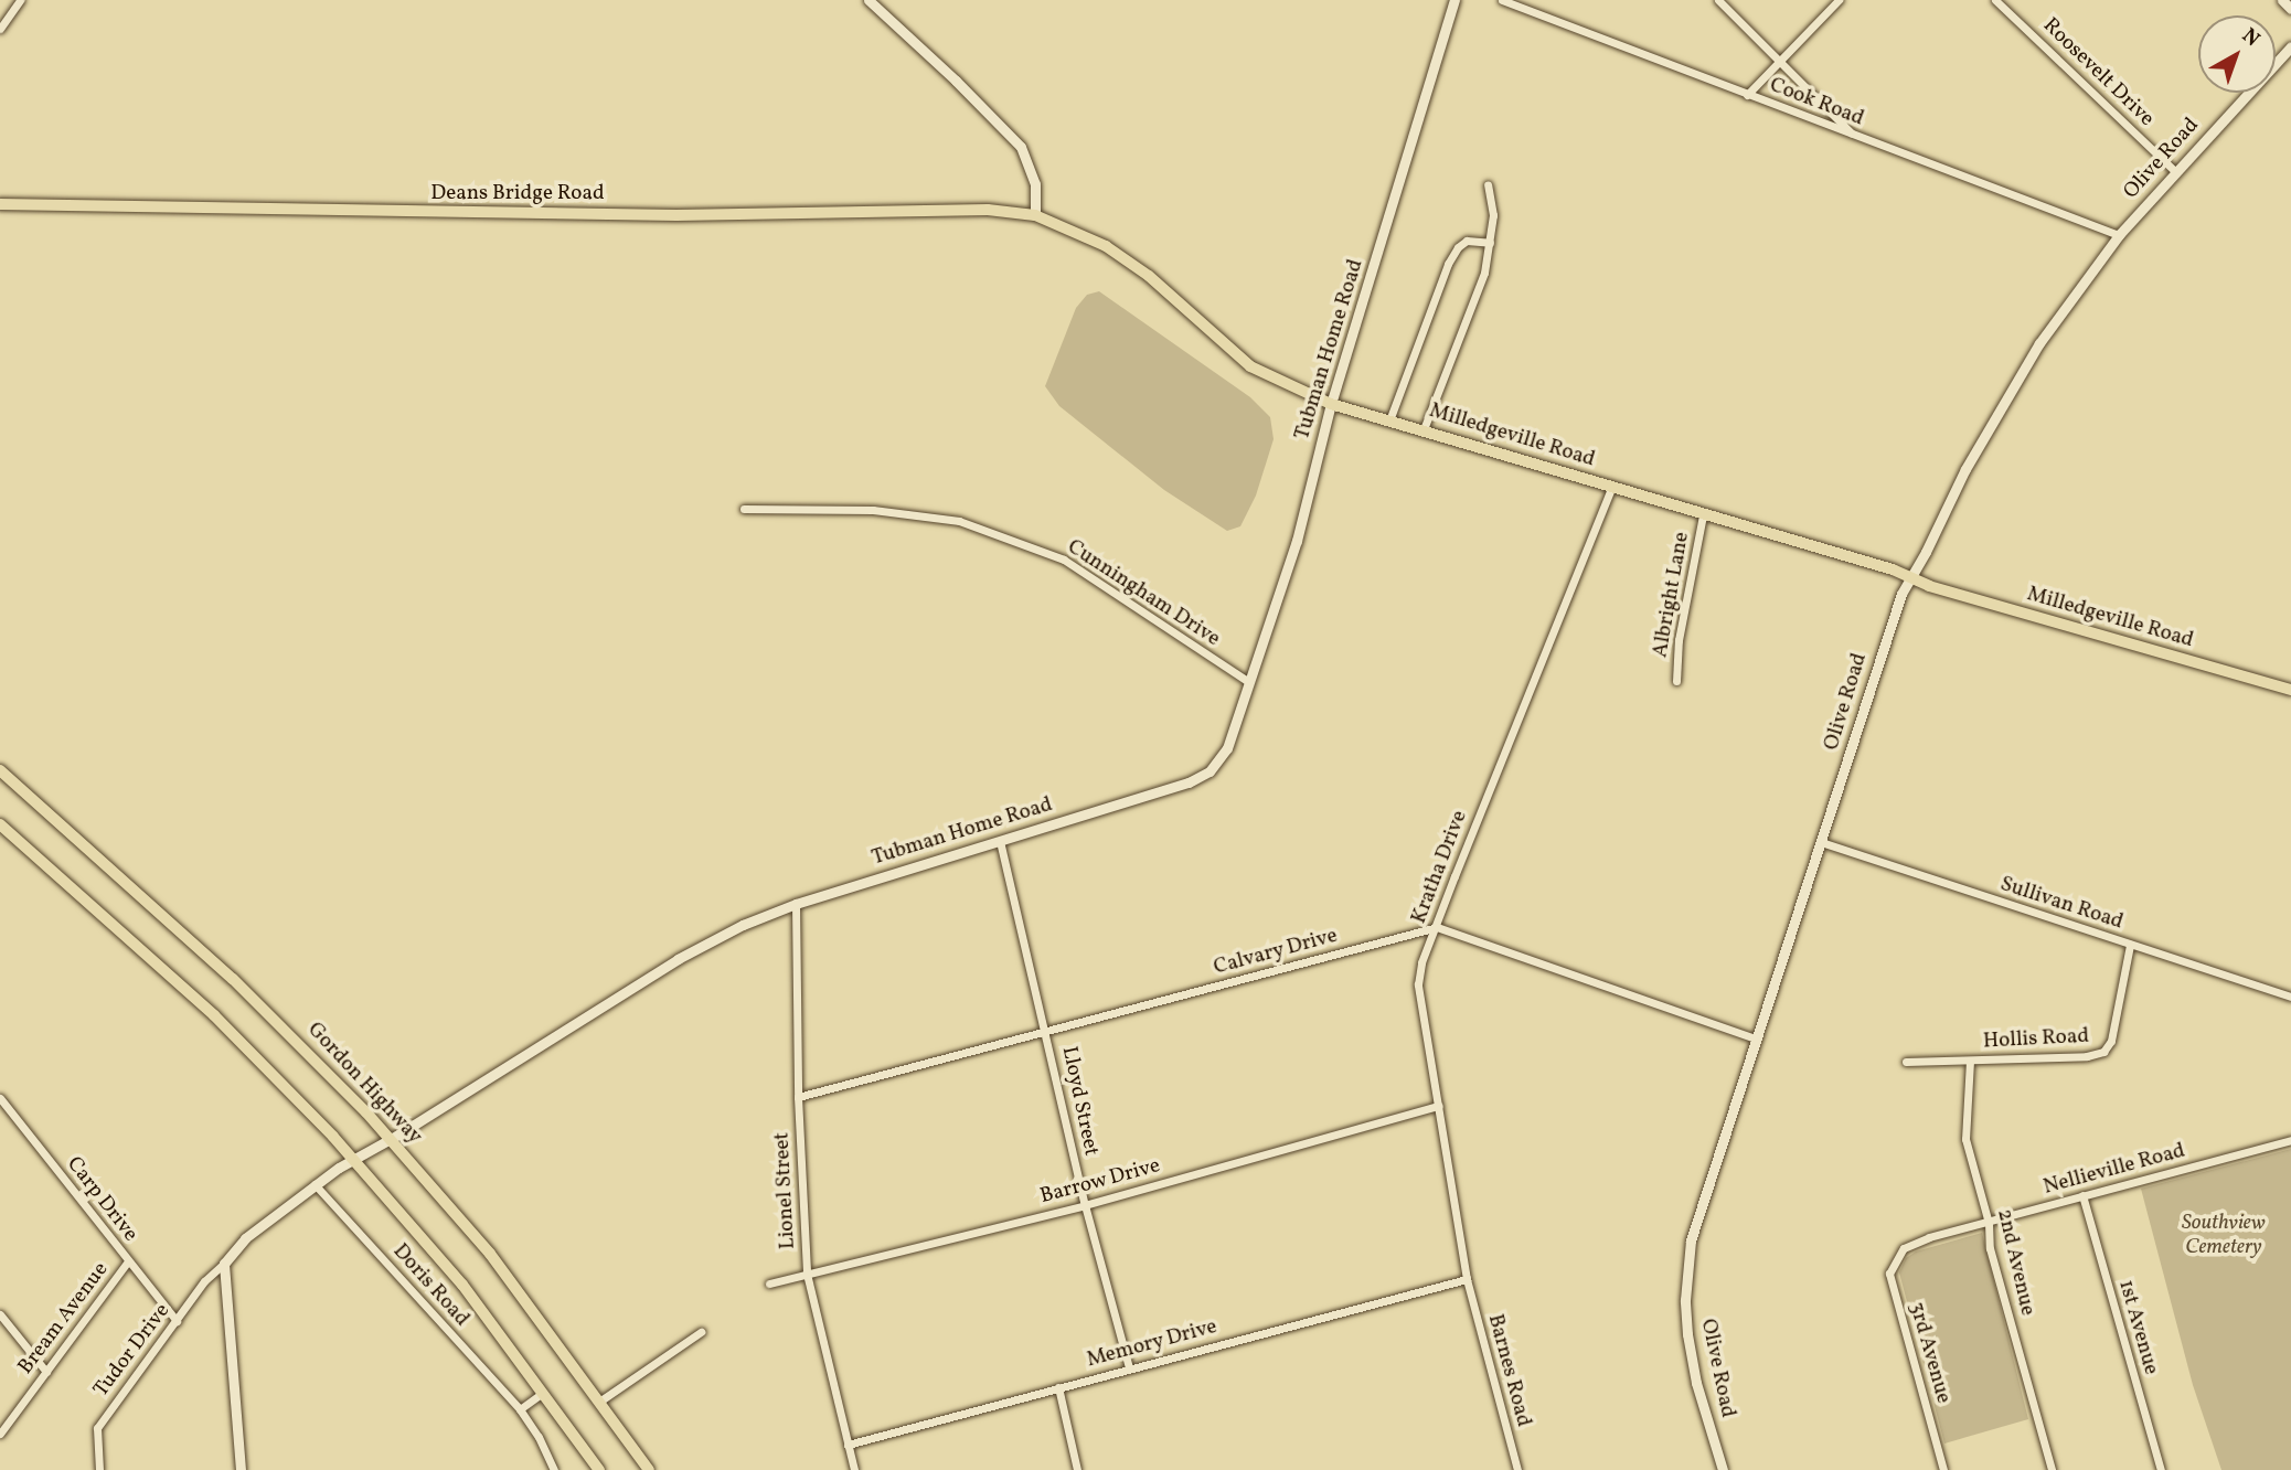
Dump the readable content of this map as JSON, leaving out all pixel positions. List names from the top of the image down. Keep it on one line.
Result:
{"streets":{"main road":["Deans Bridge Road","Milledgeville Road","Gordon Highway"],"street":["Roosevelt Drive","Cook Road","Olive Road","Tubman Home Road","Cunningham Drive","Albright Lane","Kratha Drive","Sullivan Road","Calvary Drive","Hollis Road","Lloyd Street","Nellieville Road","Barrow Drive","Lionel Street","Carp Drive","2nd Avenue","Doris Road","Bream Avenue","1st Avenue","Memory Drive","Tudor Drive","3rd Avenue","Barnes Road"]},"crossings":[["Roosevelt Drive","Olive Road"],["Cook Road","Olive Road"],["Olive Road","Milledgeville Road"],["Olive Road","Sullivan Road"],["Deans Bridge Road","Milledgeville Road"],["Tubman Home Road","Milledgeville Road"],["Tubman Home Road","Cunningham Drive"],["Tubman Home Road","Gordon Highway"],["Tubman Home Road","Lloyd Street"],["Tubman Home Road","Lionel Street"],["Tubman Home Road","Doris Road"],["Tubman Home Road","Tudor Drive"],["Milledgeville Road","Albright Lane"],["Milledgeville Road","Kratha Drive"],["Kratha Drive","Calvary Drive"],["Kratha Drive","Barrow Drive"],["Kratha Drive","Memory Drive"],["Kratha Drive","Barnes Road"],["Sullivan Road","Hollis Road"],["Calvary Drive","Lloyd Street"],["Calvary Drive","Lionel Street"],["Hollis Road","2nd Avenue"],["Lloyd Street","Barrow Drive"],["Lloyd Street","Memory Drive"],["Nellieville Road","2nd Avenue"],["Nellieville Road","1st Avenue"],["Nellieville Road","3rd Avenue"],["Barrow Drive","Lionel Street"],["Lionel Street","Memory Drive"],["Carp Drive","Bream Avenue"],["Carp Drive","Tudor Drive"],["Memory Drive","Barnes Road"]],"parks":["Southview Cemetery"],"north":"top right"}
